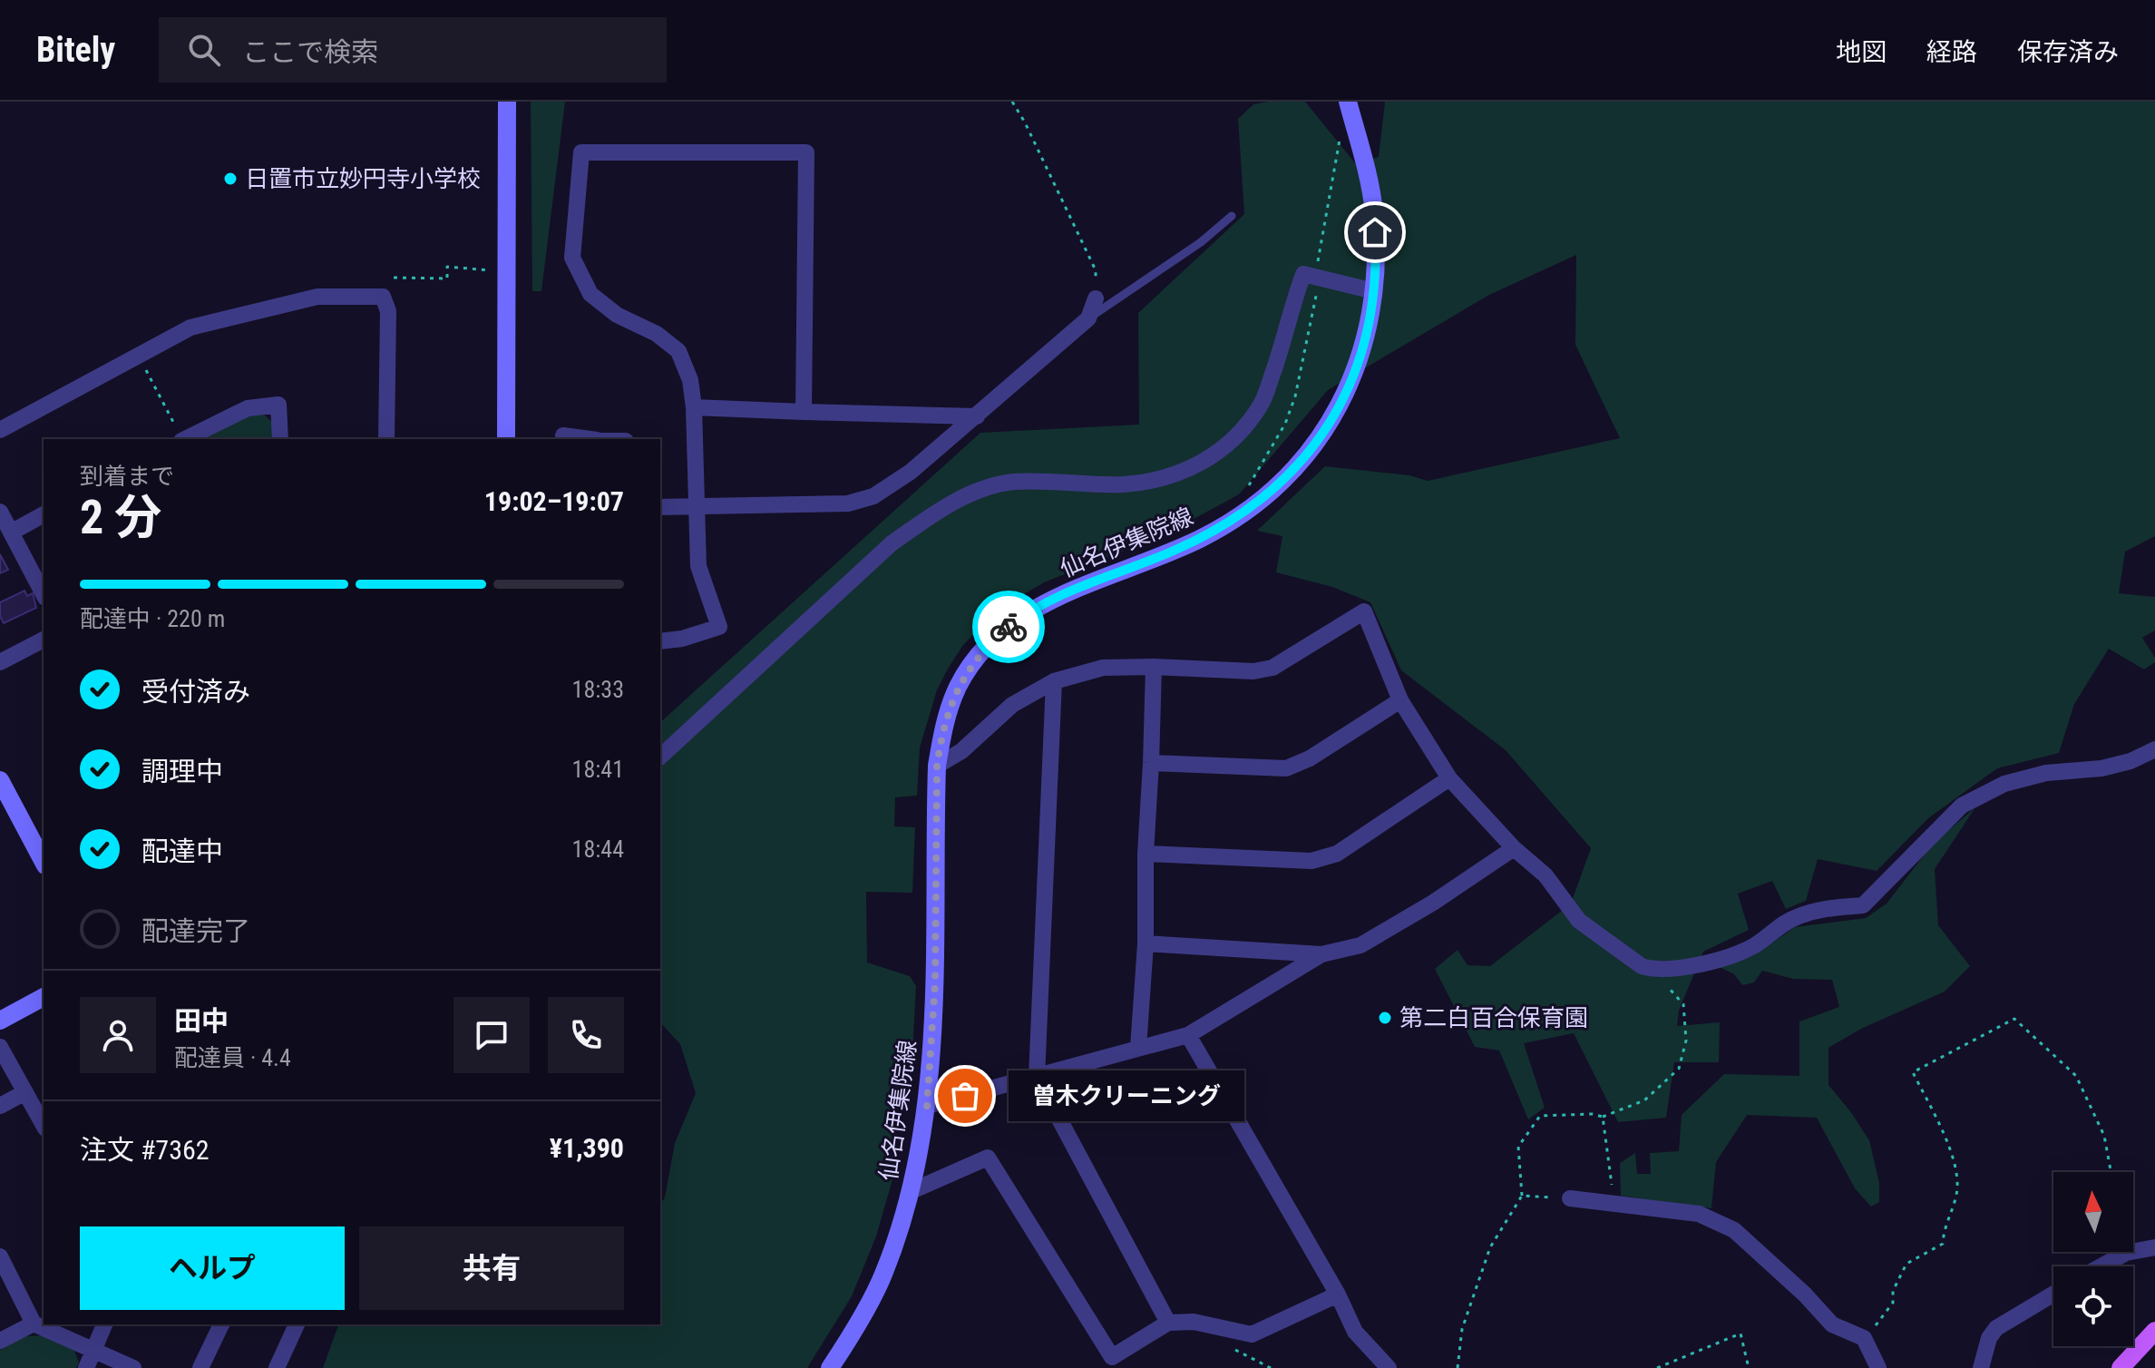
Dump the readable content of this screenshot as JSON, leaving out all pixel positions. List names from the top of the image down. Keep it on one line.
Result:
{"streets":{"main road":["仙名伊集院線"]},"places":["日置市立妙円寺小学校","第二白百合保育園","曽木クリーニング"],"north":"top","page":{"header":"Bitely","search":"ここで検索","nav":["地図","経路","保存済み"],"heading":["2 分","到着まで","19:02–19:07"],"panel":["田中","配達員 · 4.4","注文 #7362","¥1,390"],"bar":"配達中 · 220 m","list":[["受付済み","18:33"],["調理中","18:41"],["配達中","18:44"],"配達完了"],"bubble":"曽木クリーニング","buttons":["ヘルプ","共有"]}}
